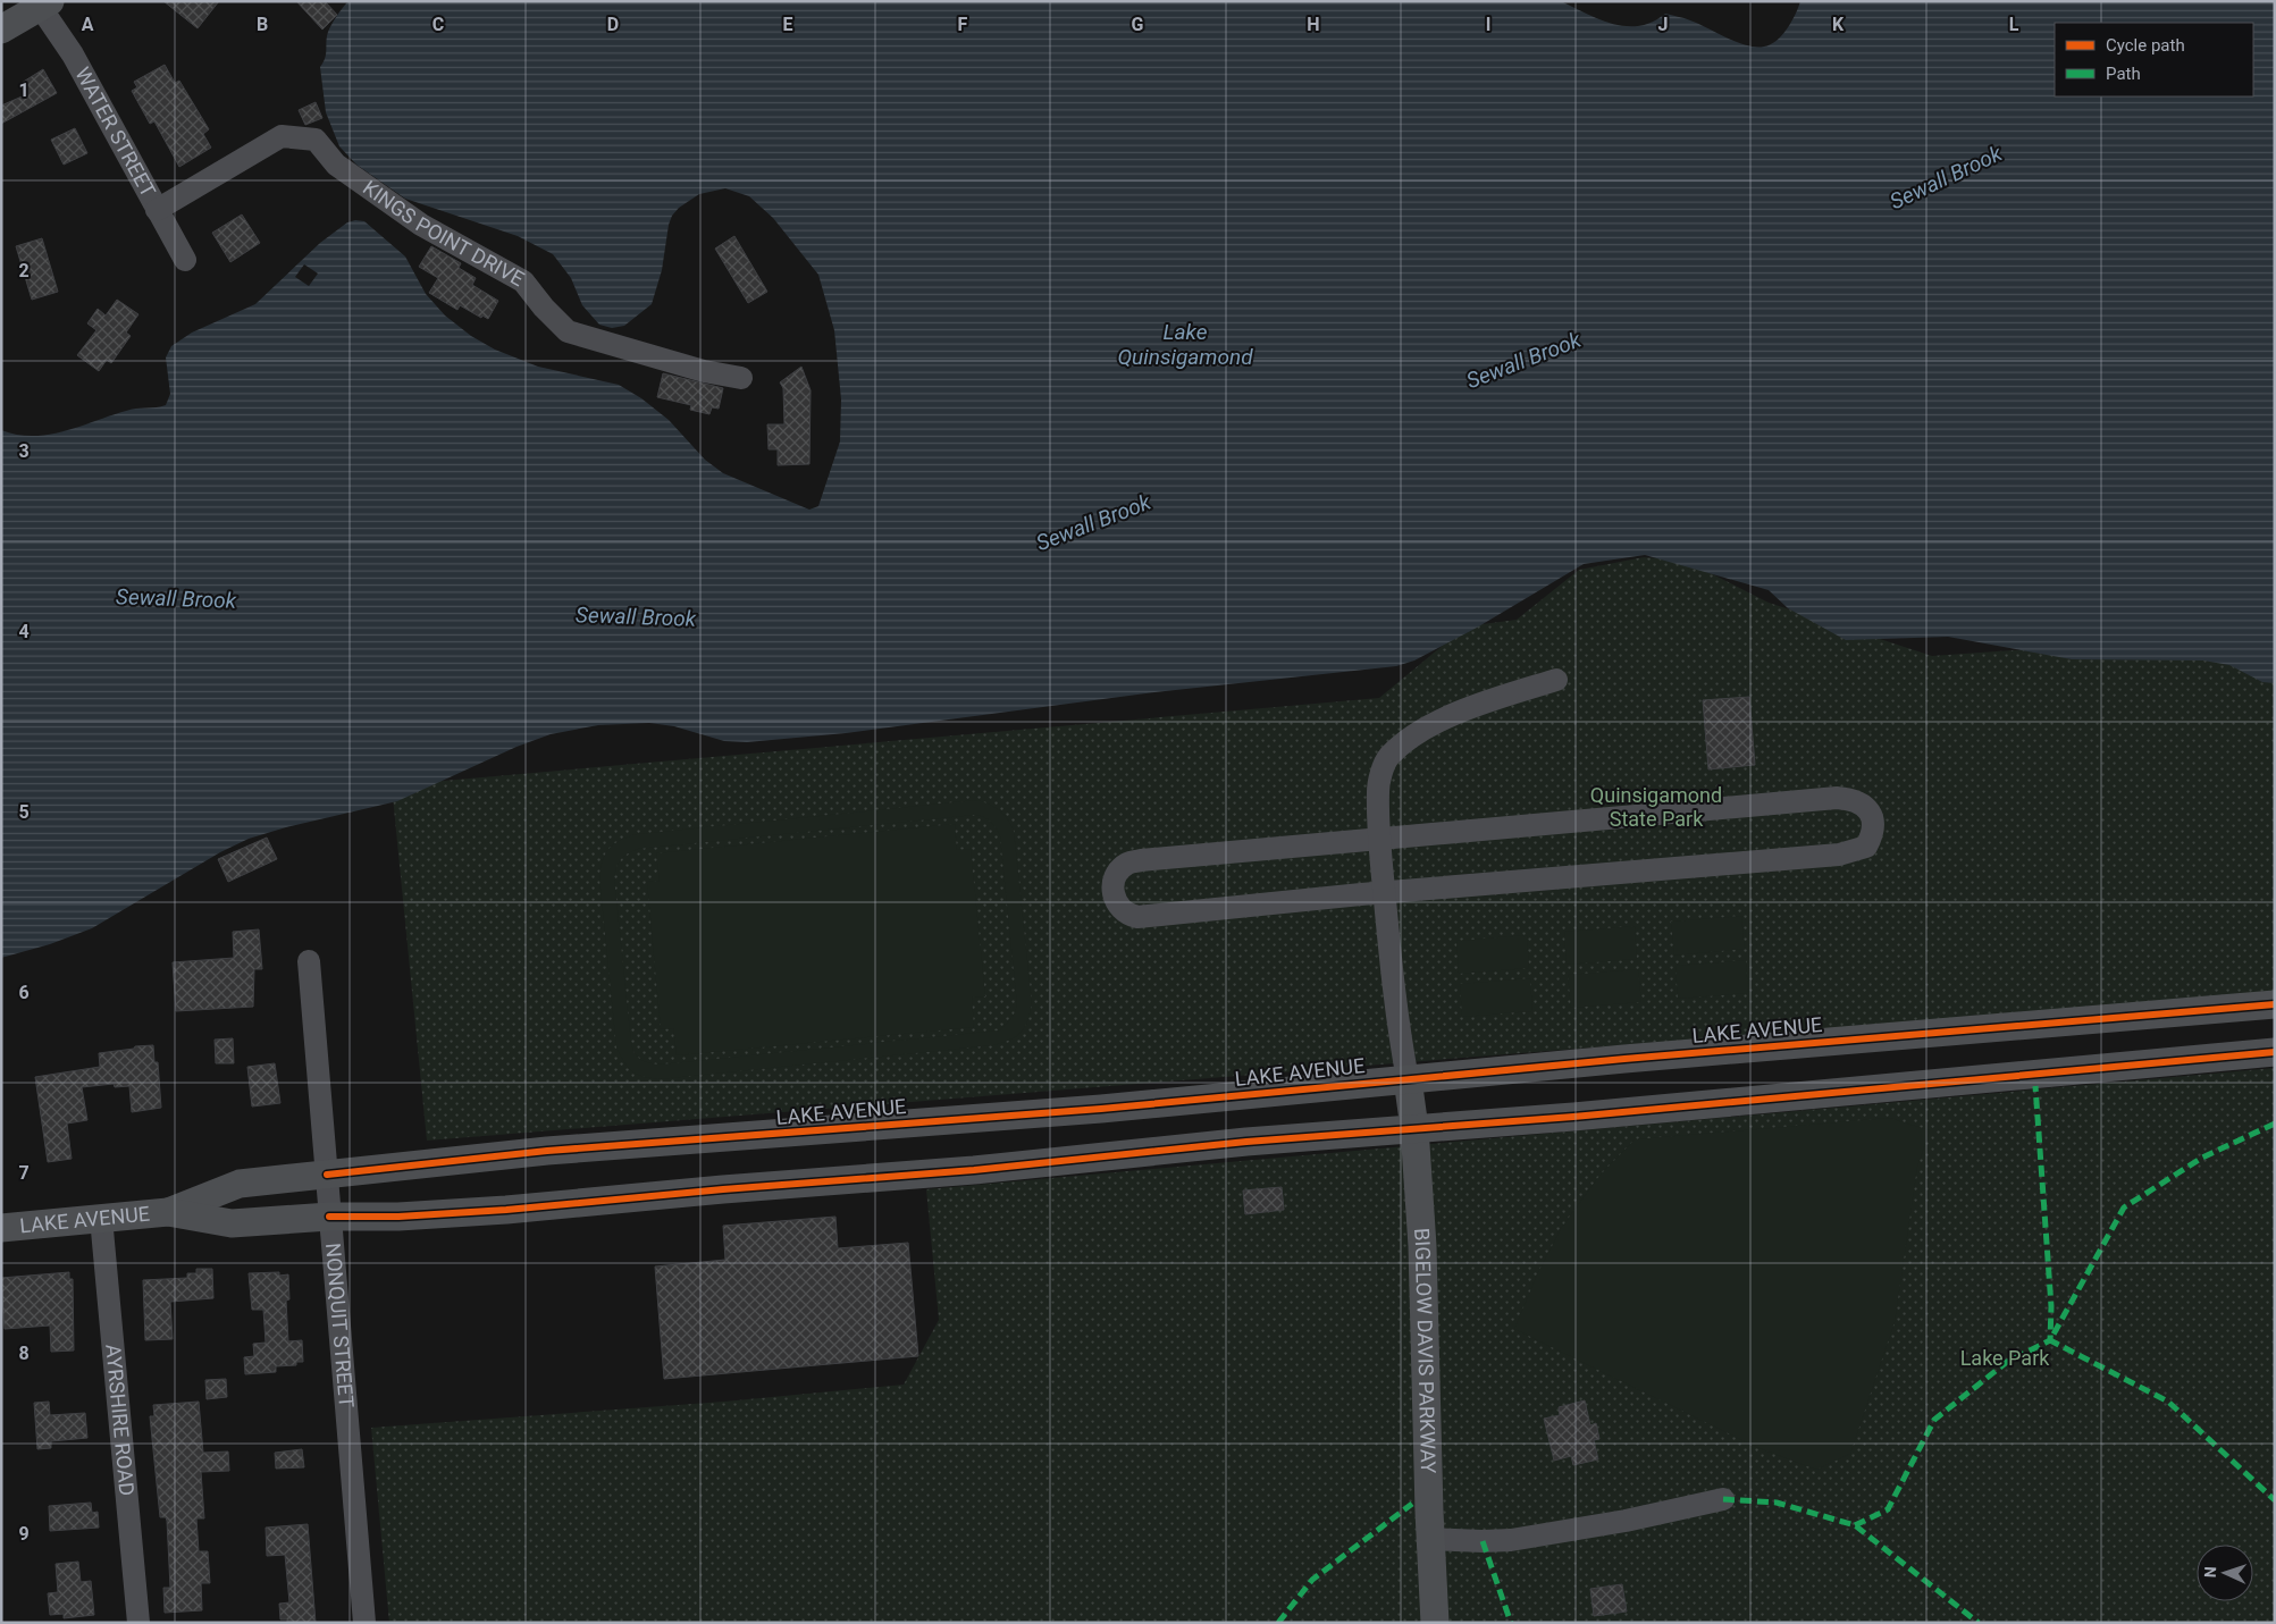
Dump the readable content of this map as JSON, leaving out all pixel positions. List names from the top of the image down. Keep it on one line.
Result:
{"streets":{"main road":["LAKE AVENUE","BIGELOW DAVIS PARKWAY"],"street":["WATER STREET","KINGS POINT DRIVE","NONQUIT STREET","AYRSHIRE ROAD"]},"crossings":[["WATER STREET","KINGS POINT DRIVE"],["LAKE AVENUE","NONQUIT STREET"],["LAKE AVENUE","BIGELOW DAVIS PARKWAY"],["LAKE AVENUE","AYRSHIRE ROAD"]],"water":["Sewall Brook","Lake Quinsigamond"],"parks":["Quinsigamond State Park","Lake Park"],"legend":["Cycle path","Path"],"north":"left","grid":{"columns":["A","B","C","D","E","F","G","H","I","J","K","L"],"rows":["1","2","3","4","5","6","7","8","9"]}}
